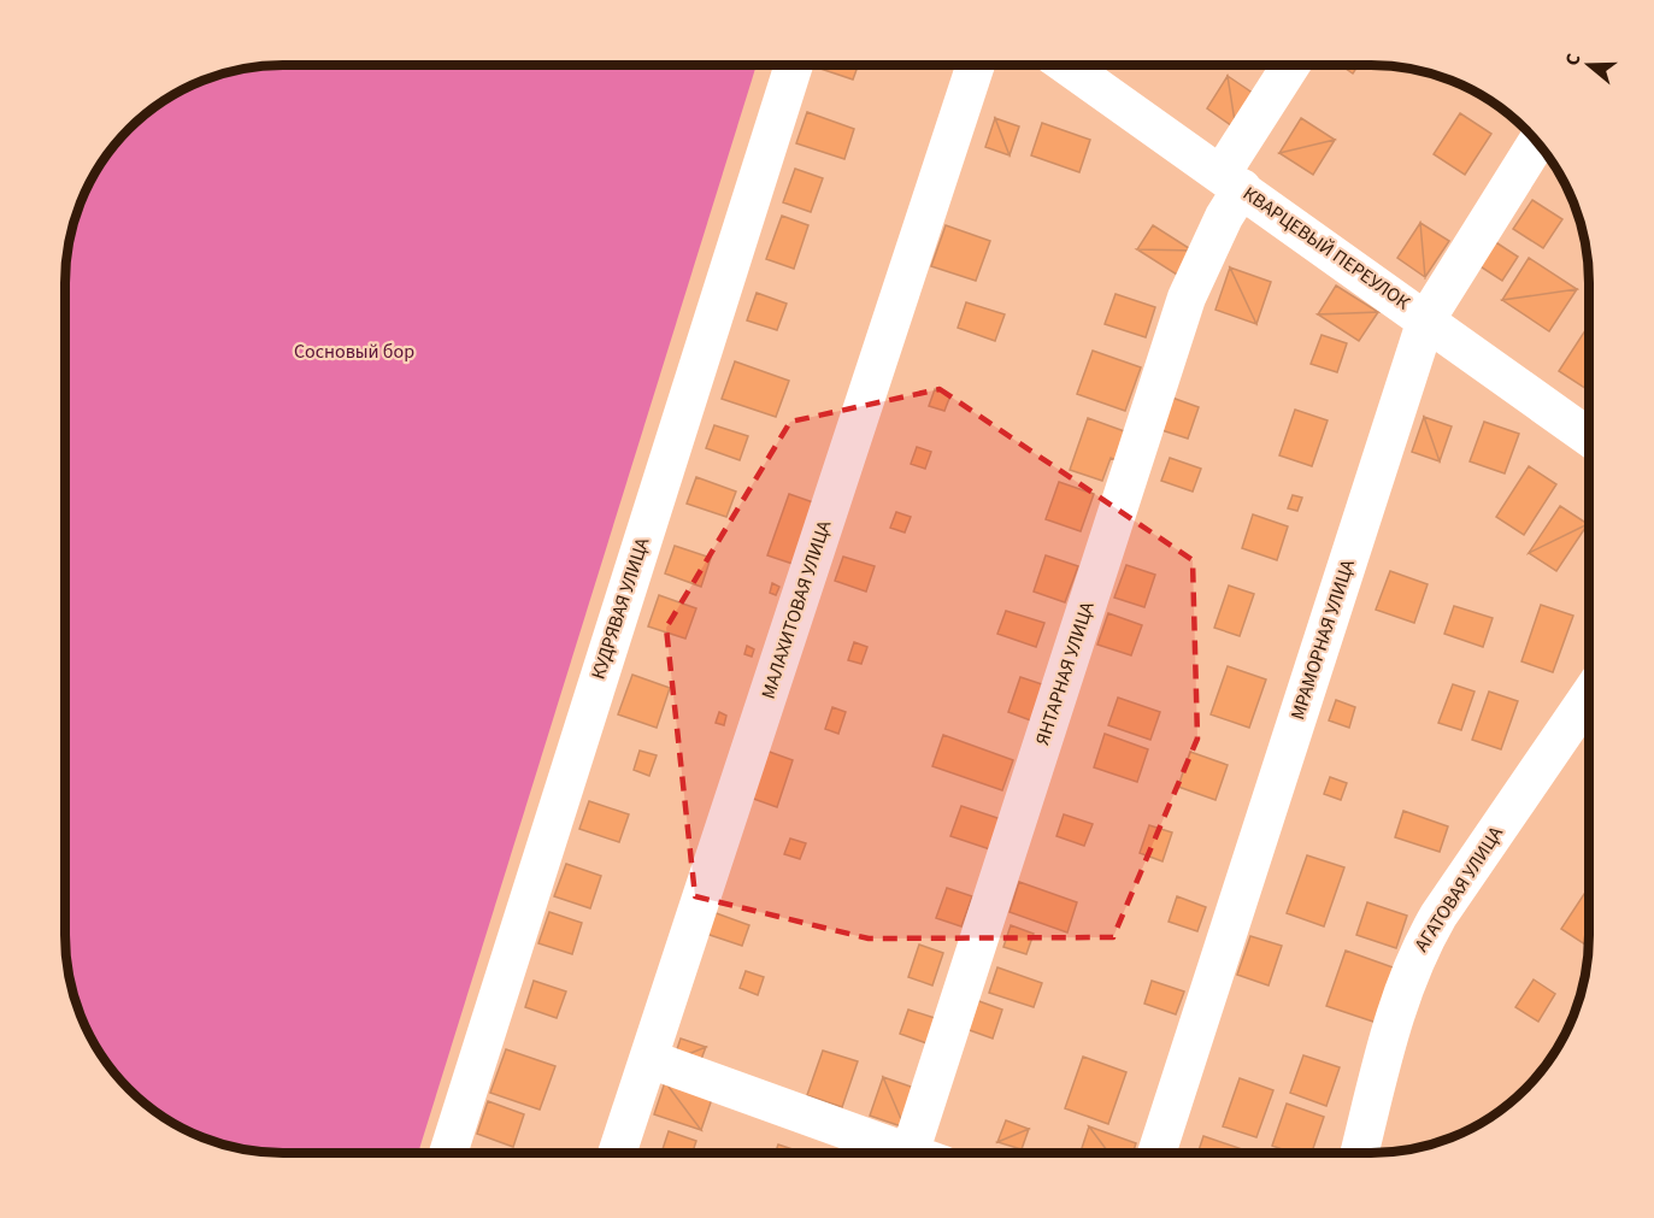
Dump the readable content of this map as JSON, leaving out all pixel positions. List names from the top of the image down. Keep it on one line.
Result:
{"streets":{"street":["КВАРЦЕВЫЙ ПЕРЕУЛОК","КУДРЯВАЯ УЛИЦА","МАЛАХИТОВАЯ УЛИЦА","МРАМОРНАЯ УЛИЦА","ЯНТАРНАЯ УЛИЦА","АГАТОВАЯ УЛИЦА"]},"crossings":[["КВАРЦЕВЫЙ ПЕРЕУЛОК","МРАМОРНАЯ УЛИЦА"],["КВАРЦЕВЫЙ ПЕРЕУЛОК","ЯНТАРНАЯ УЛИЦА"]],"parks":["Сосновый бор"],"north":"left"}
